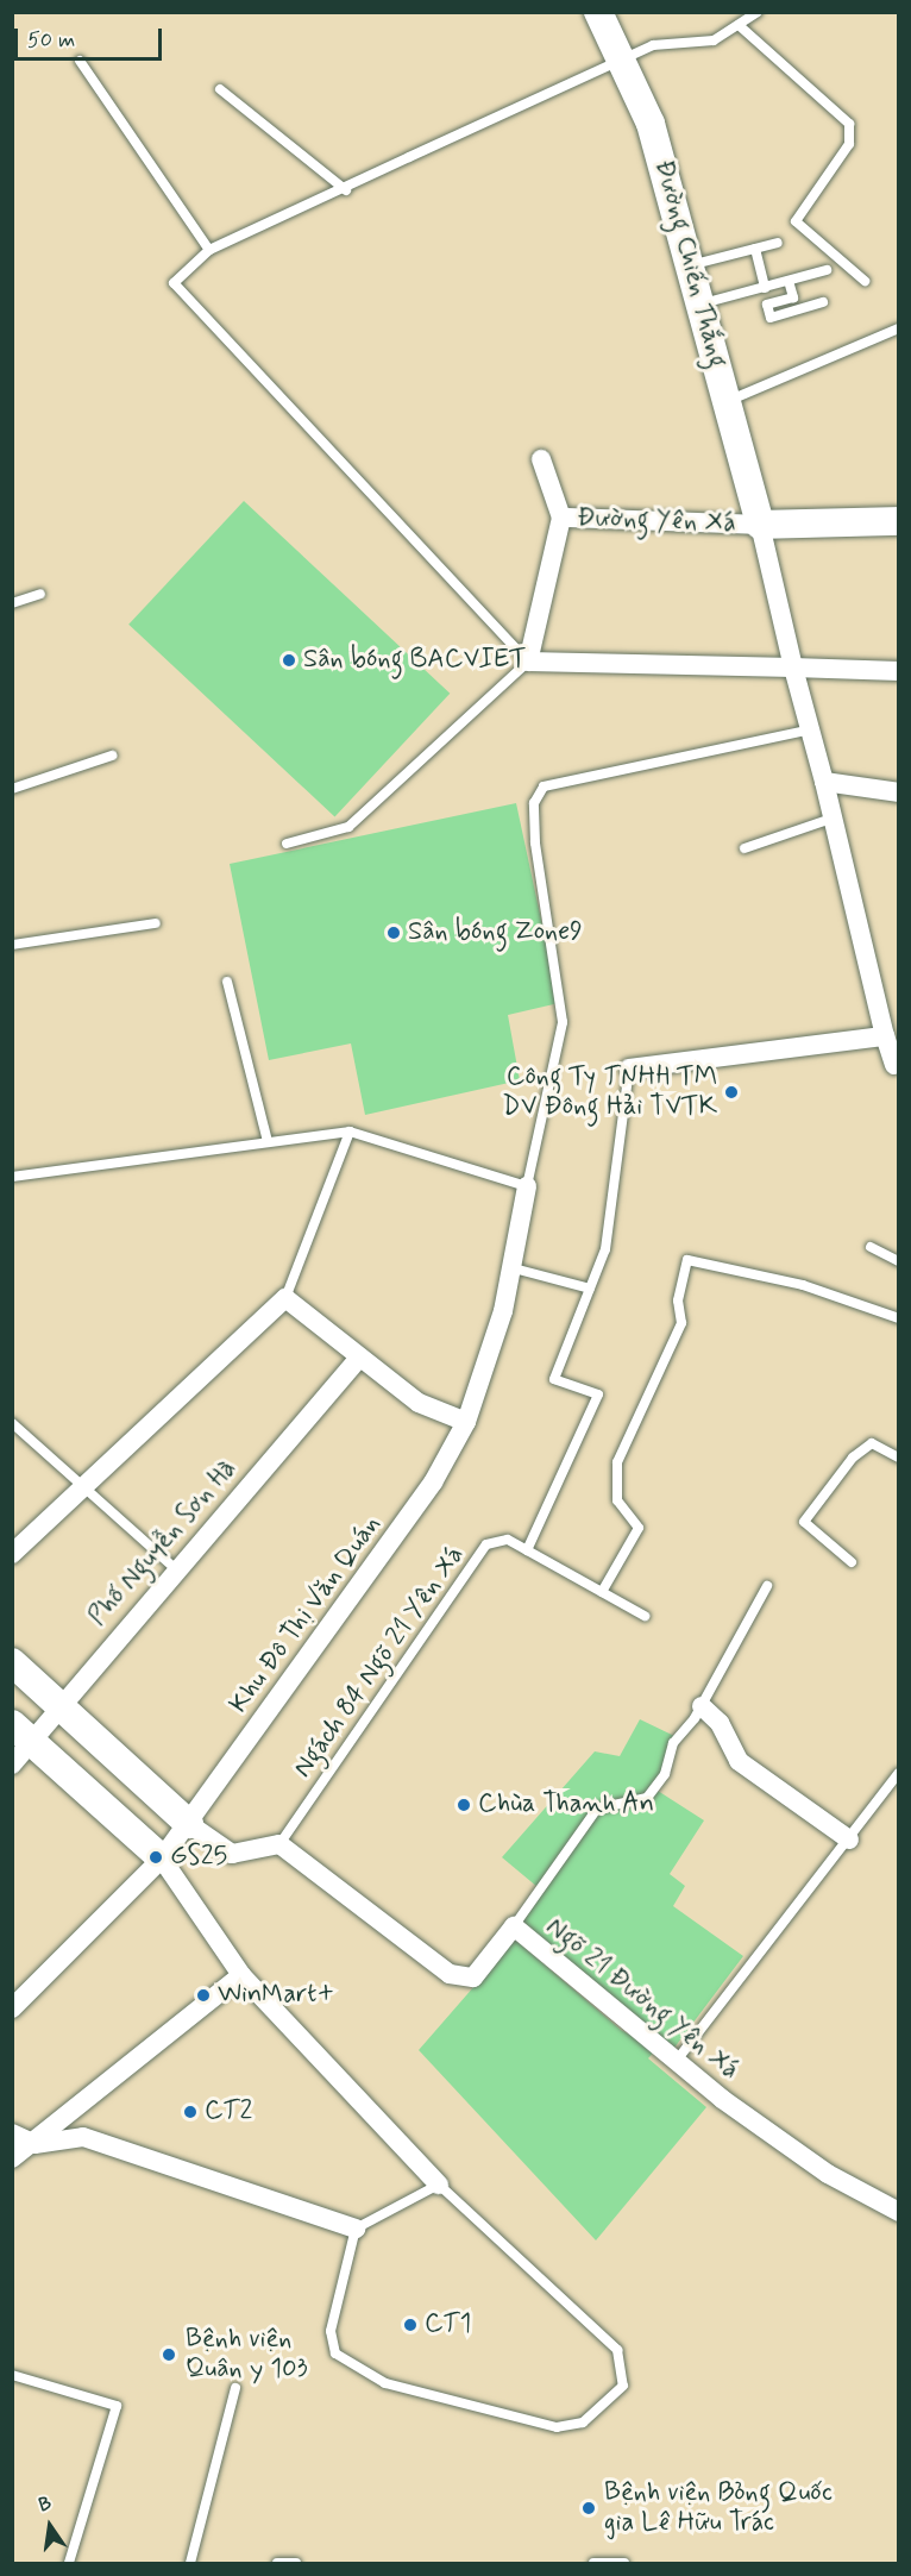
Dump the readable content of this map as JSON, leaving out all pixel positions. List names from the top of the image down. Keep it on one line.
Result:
{"streets":{"street":["Đường Chiến Thắng","Đường Yên Xá","Phố Nguyễn Sơn Hà","Khu Đô Thị Văn Quán","Ngõ 21 Đường Yên Xá"],"lane":["Ngách 84 Ngõ 21 Yên Xá"]},"crossings":[["Đường Chiến Thắng","Đường Yên Xá"],["Ngách 84 Ngõ 21 Yên Xá","Ngõ 21 Đường Yên Xá"]],"places":["Sân bóng BACVIET","Sân bóng Zone9","Công Ty TNHH TM DV Đông Hải TVTK","Chùa Thanh An","GS25","WinMart+","CT2","CT1","Bệnh viện Quân y 103","Bệnh viện Bỏng Quốc gia Lê Hữu Trác"],"scale_bar":"50 m","north":"top"}
